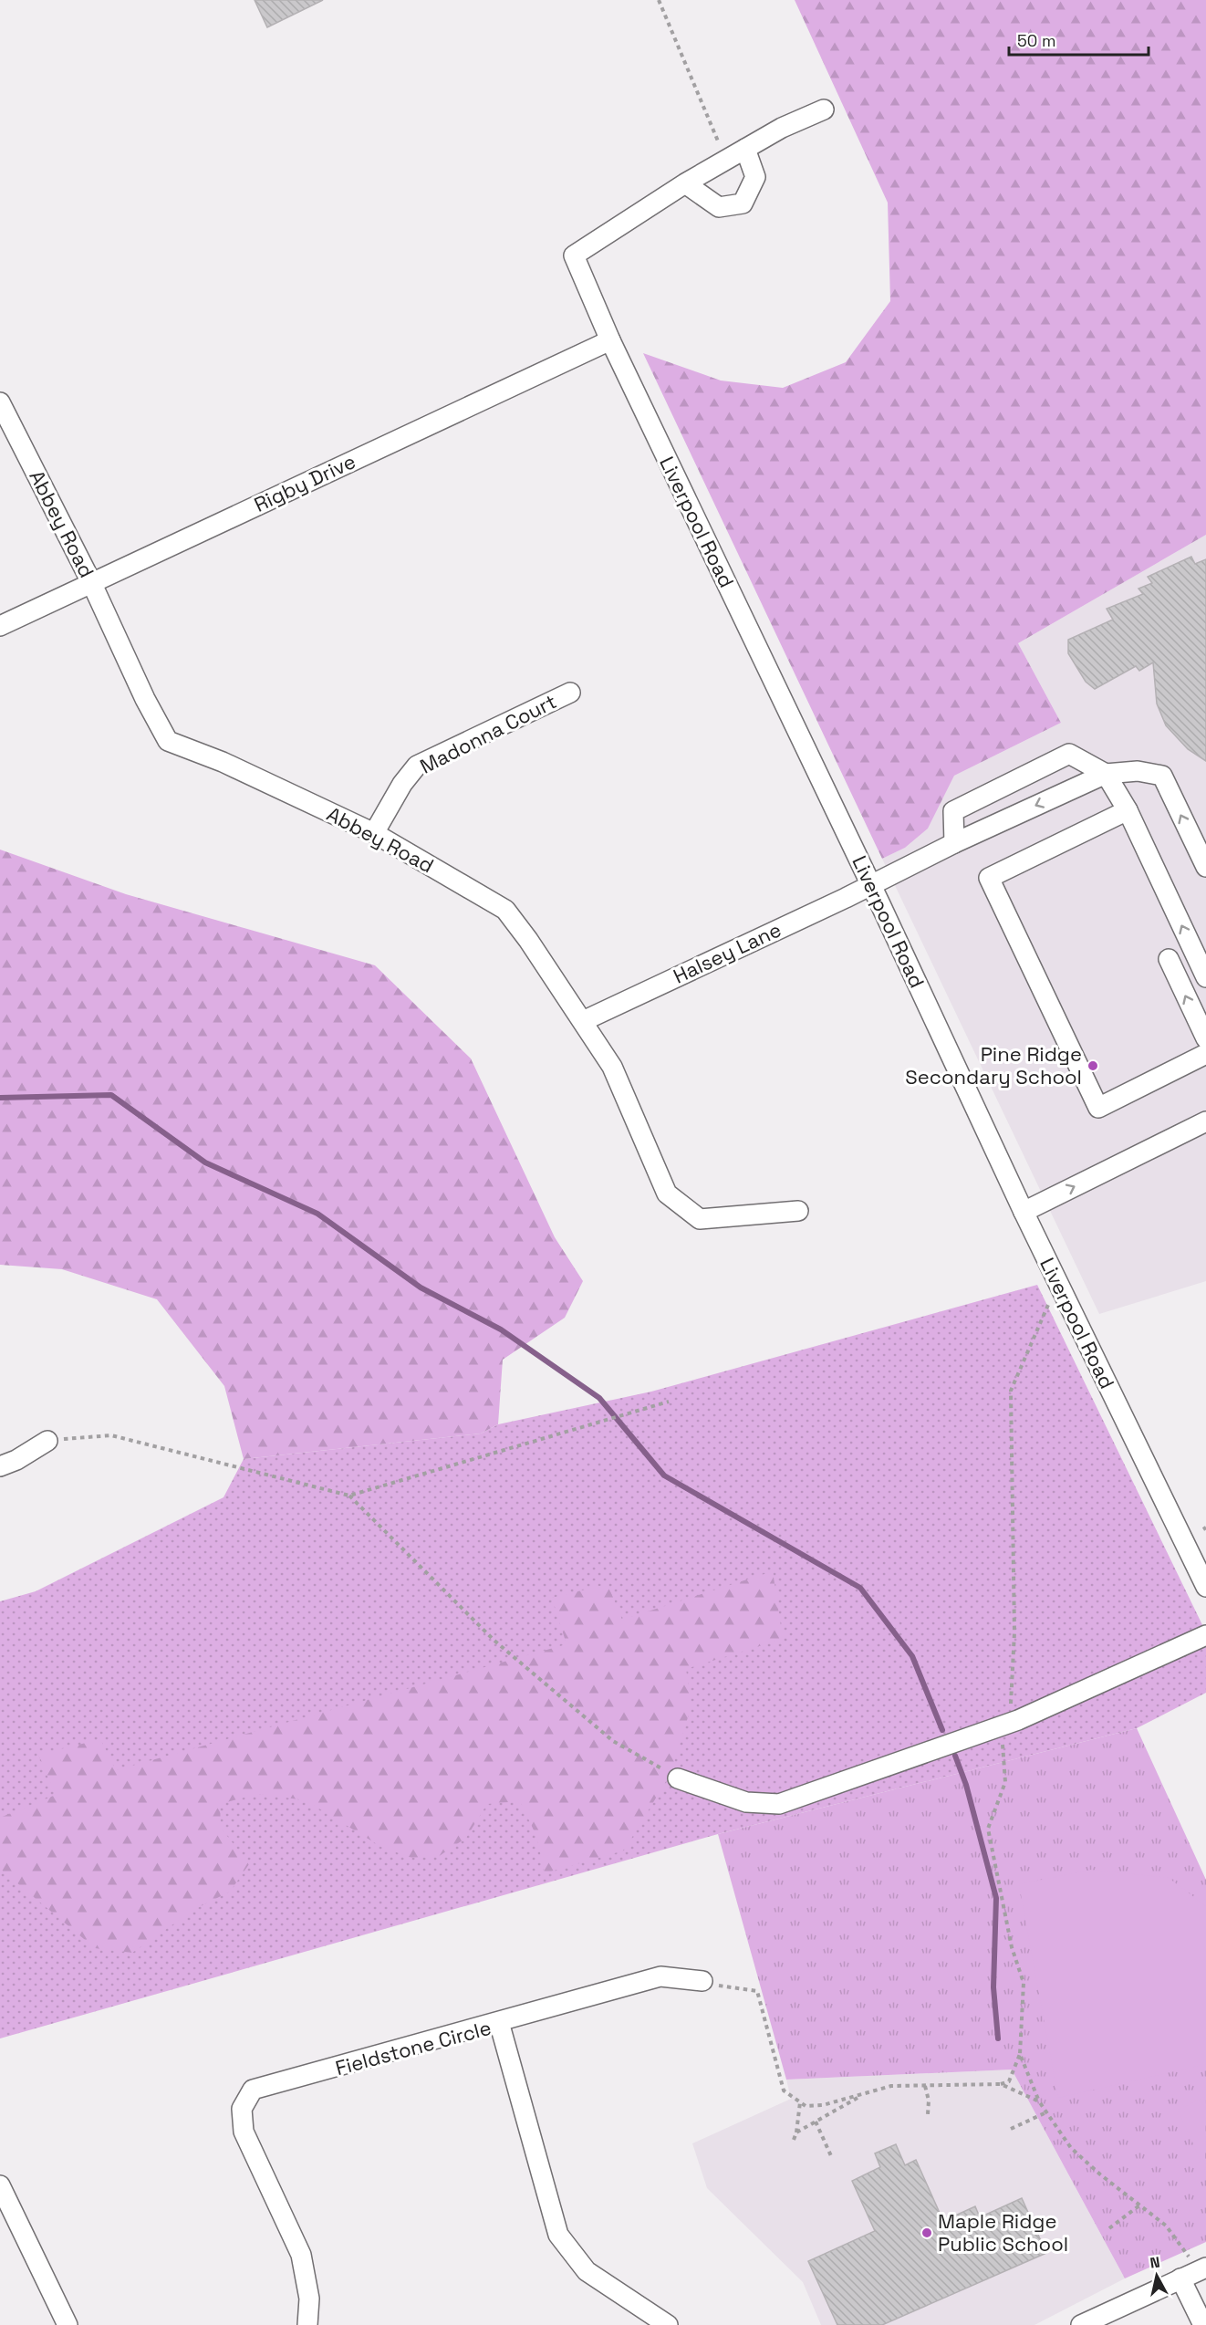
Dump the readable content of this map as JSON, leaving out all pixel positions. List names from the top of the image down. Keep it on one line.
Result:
{"streets":{"street":["Rigby Drive","Liverpool Road","Abbey Road","Madonna Court","Halsey Lane","Fieldstone Circle"]},"crossings":[["Rigby Drive","Liverpool Road"],["Rigby Drive","Abbey Road"],["Liverpool Road","Halsey Lane"],["Abbey Road","Madonna Court"],["Abbey Road","Halsey Lane"]],"places":["Pine Ridge Secondary School","Maple Ridge Public School"],"scale_bar":"50 m","north":"top"}
